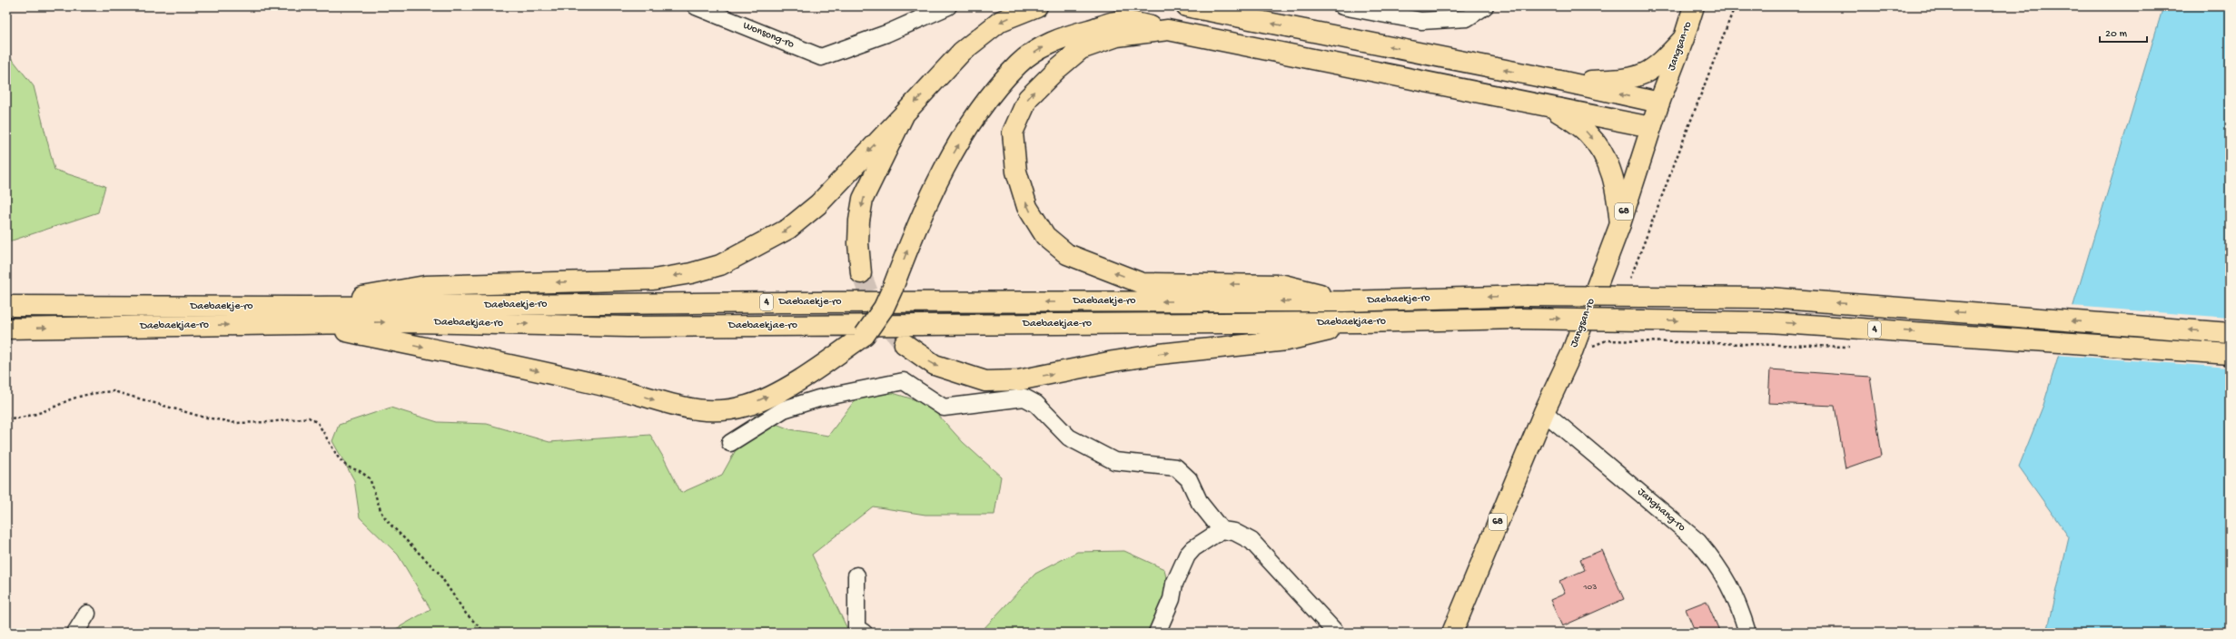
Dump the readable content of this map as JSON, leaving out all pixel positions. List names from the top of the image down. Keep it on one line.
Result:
{"streets":{"main road":["Jangsan-ro","68","Daebaekje-ro","4","Daebaekjae-ro"],"street":["Wonsong-ro","Janghang-ro"]},"crossings":[["Jangsan-ro","Janghang-ro"],["Daebaekje-ro","Daebaekjae-ro"]],"house_numbers":["103"],"scale_bar":"20 m"}
